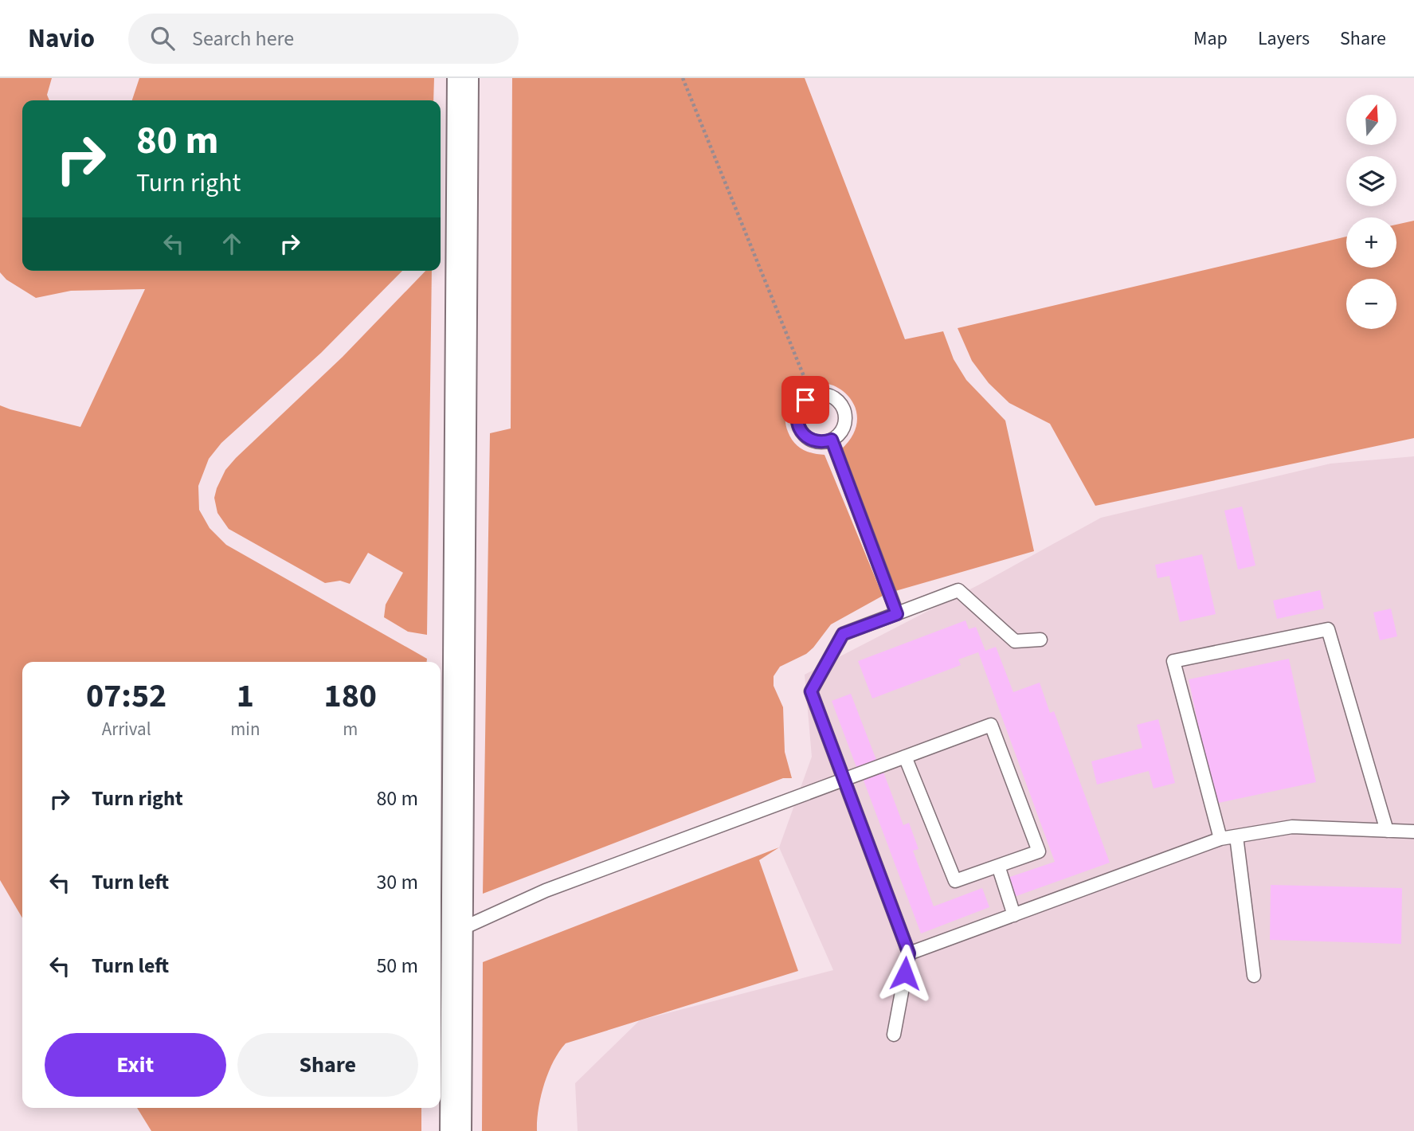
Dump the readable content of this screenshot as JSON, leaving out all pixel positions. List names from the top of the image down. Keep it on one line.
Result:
{"north":"top","page":{"header":"Navio","search":"Search here","nav":["Map","Layers","Share"],"map_buttons":["+","−"],"turn":["80 m","Turn right"],"eta":["07:52","Arrival","1","min","180","m"],"list":[{"name":"Turn right","value":"80 m"},{"name":"Turn left","value":"30 m"},{"name":"Turn left","value":"50 m"}],"buttons":["Exit","Share"]}}
